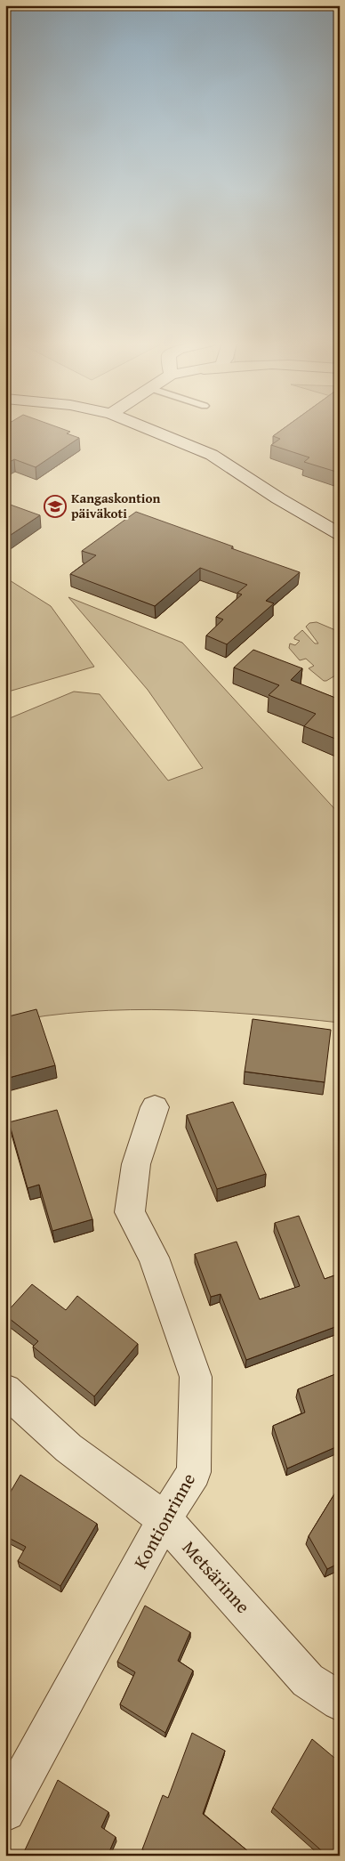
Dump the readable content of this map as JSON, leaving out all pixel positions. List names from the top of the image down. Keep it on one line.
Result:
{"streets":{"street":["Kontionrinne","Metsärinne"]},"crossings":[["Kontionrinne","Metsärinne"]],"places":{"school or university":["Kangaskontion päiväkoti"]}}
